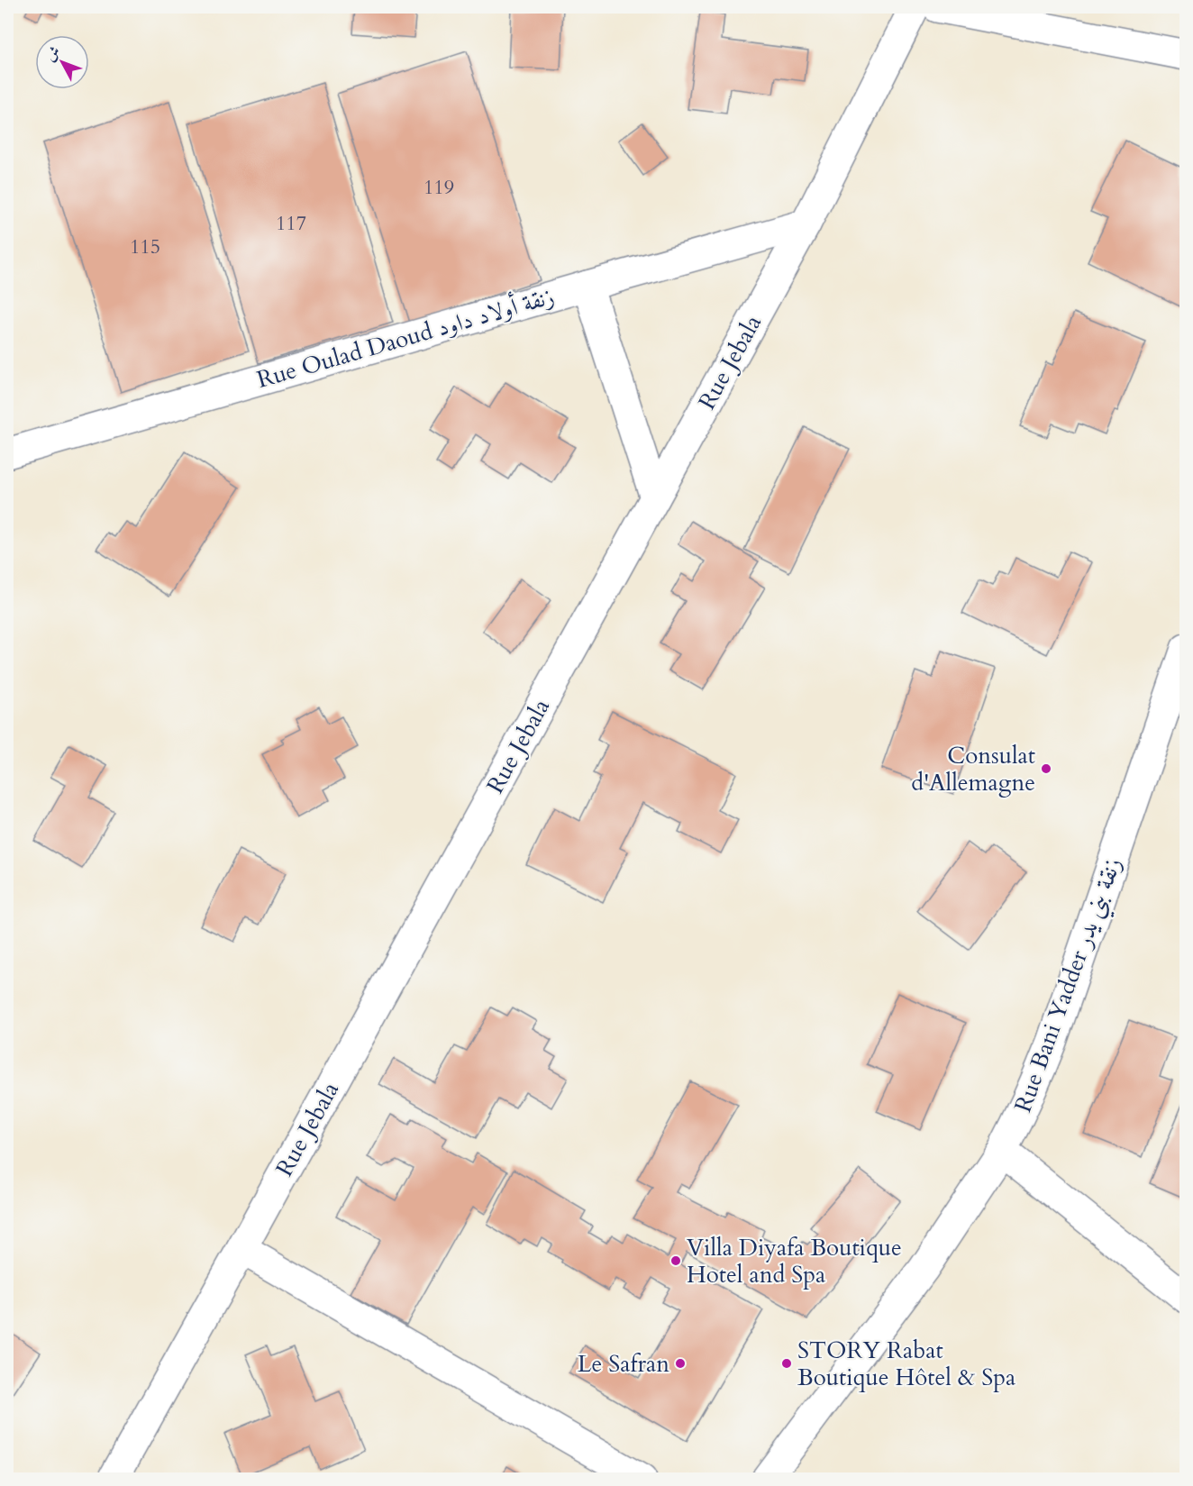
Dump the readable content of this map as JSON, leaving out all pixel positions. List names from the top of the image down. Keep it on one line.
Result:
{"streets":{"street":["Rue Oulad Daoud زنقة أولاد داود","Rue Jebala","Rue Bani Yadder زنقة بني يدر"]},"crossings":[["Rue Oulad Daoud زنقة أولاد داود","Rue Jebala"]],"places":["Consulat d'Allemagne","Villa Diyafa Boutique Hotel and Spa","Le Safran","STORY Rabat Boutique Hôtel & Spa"],"house_numbers":["119","117","115"],"north":"top left"}
